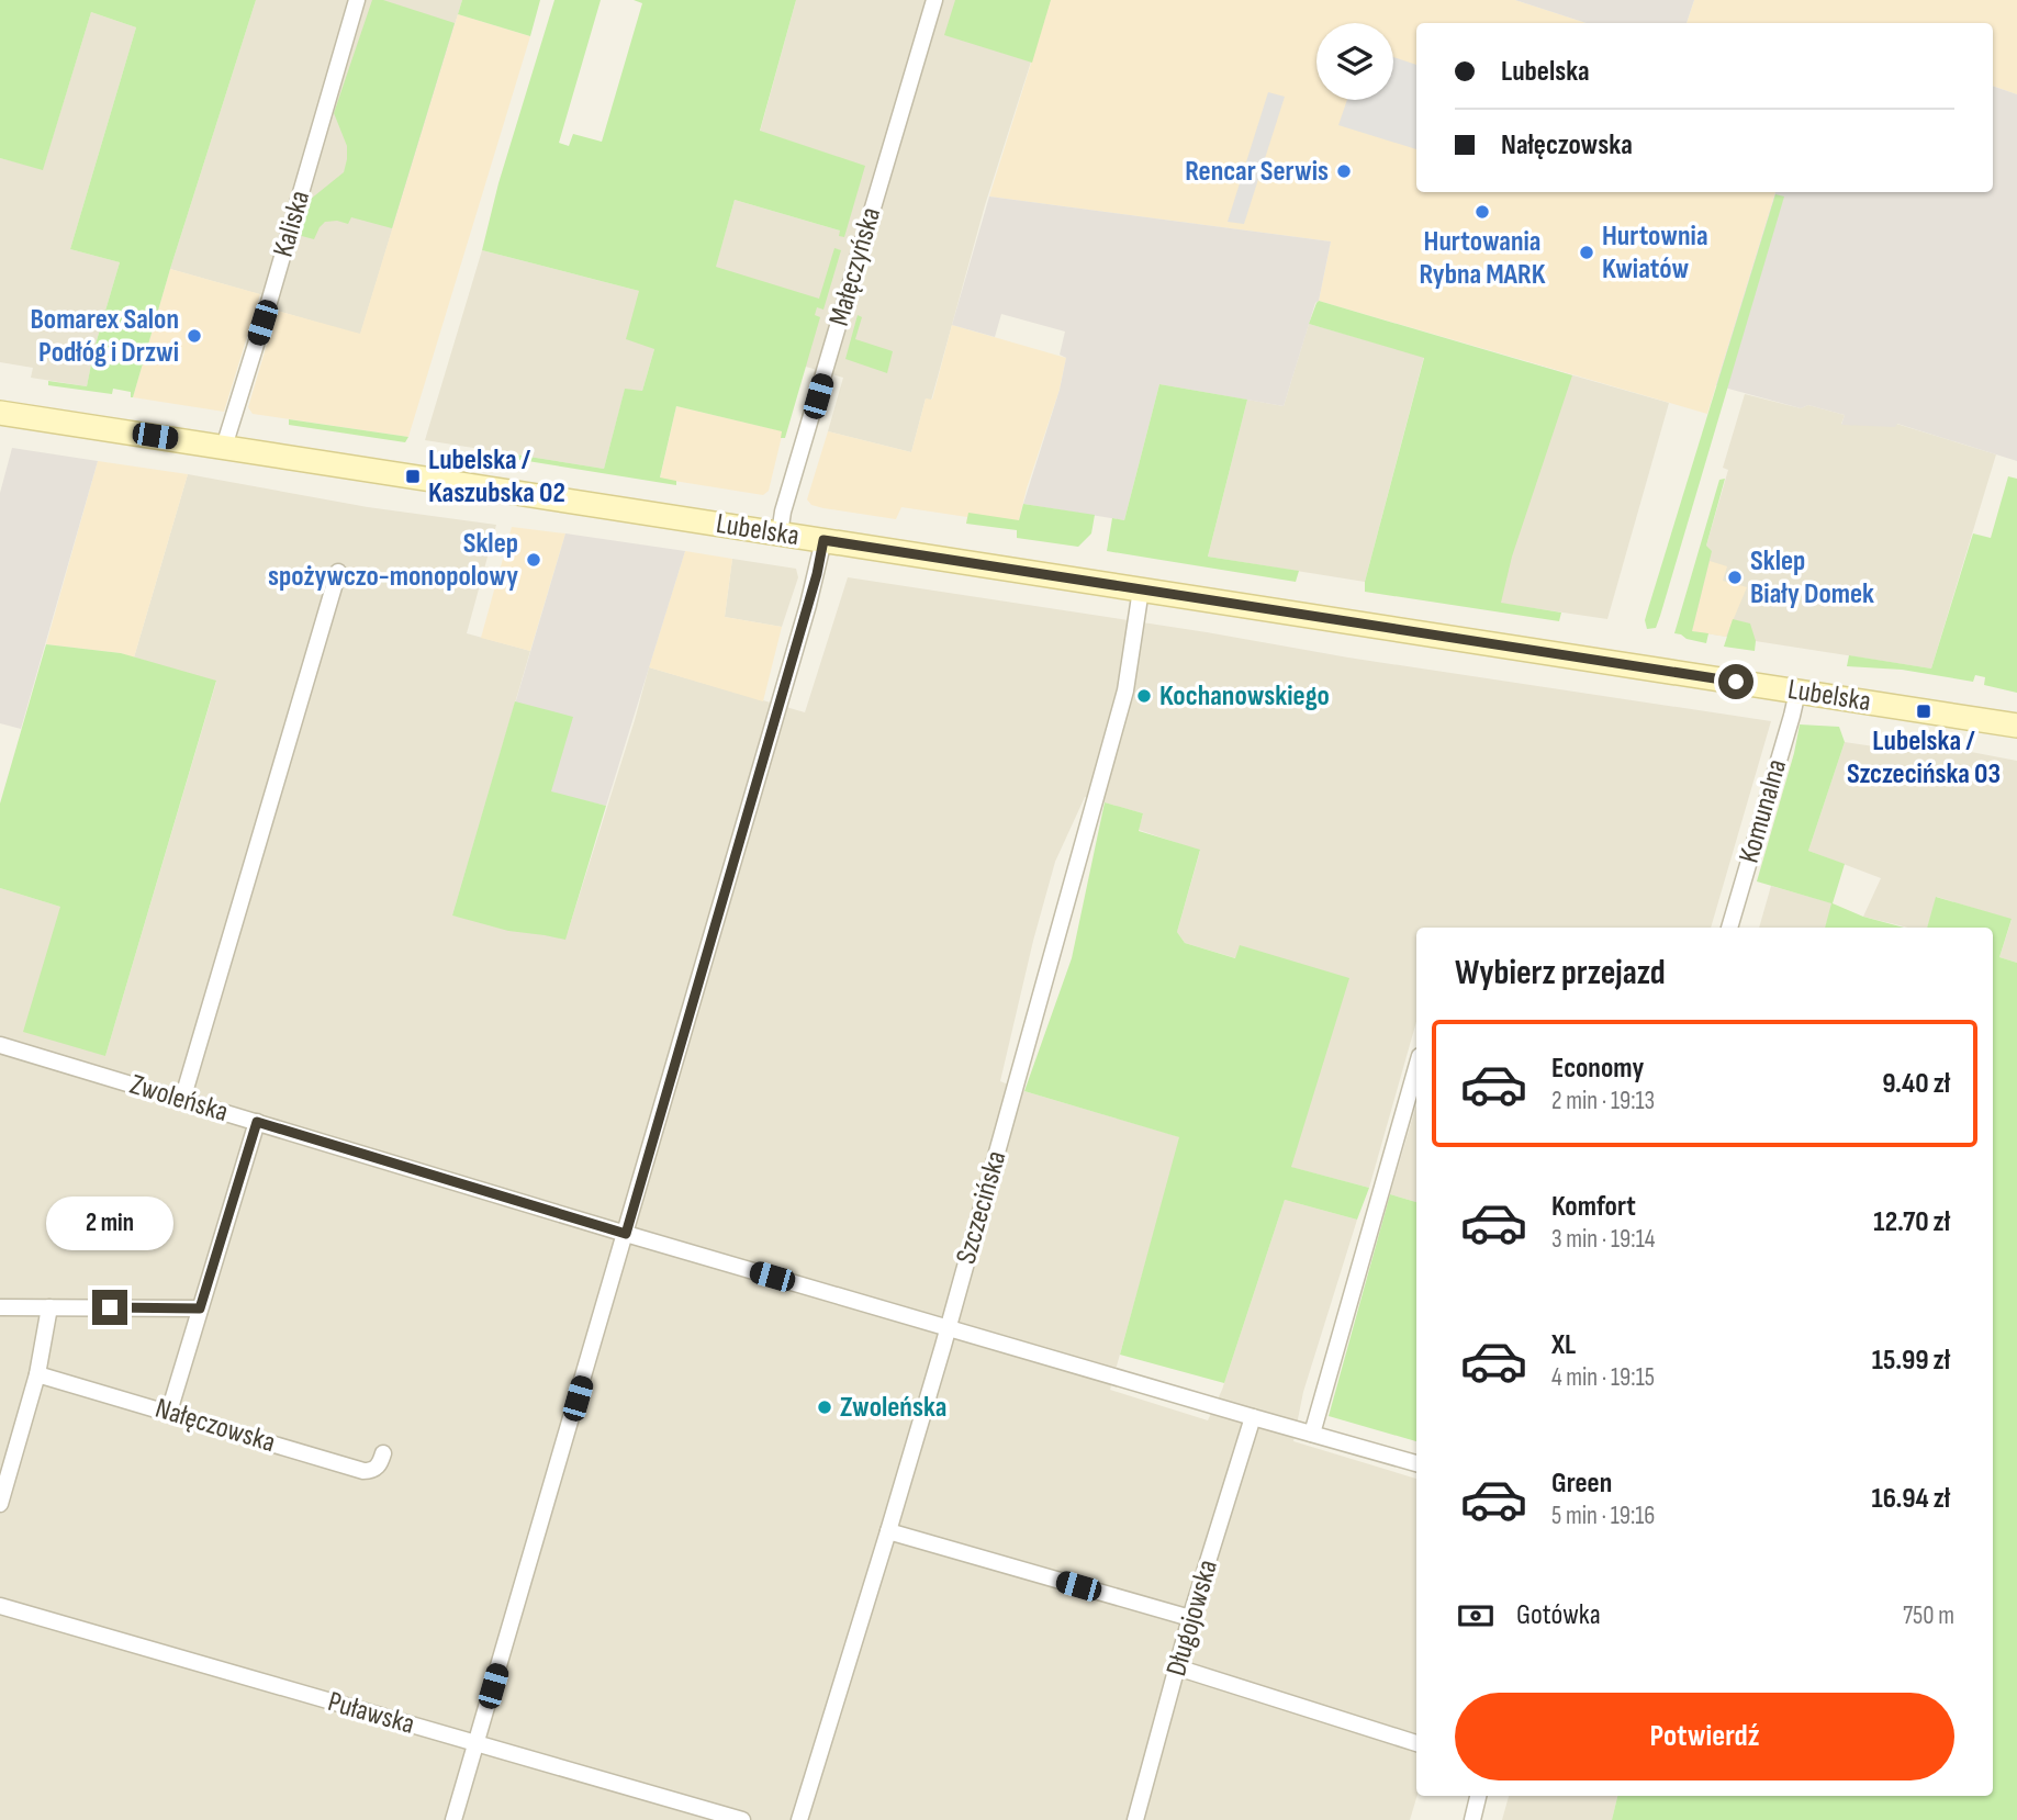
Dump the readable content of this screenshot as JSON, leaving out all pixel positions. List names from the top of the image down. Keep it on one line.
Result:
{"streets":{"main road":["Lubelska"],"street":["Kaliska","Małęczyńska","Komunalna","Zwoleńska","Szczecińska","Nałęczowska","Długojowska","Puławska"]},"crossings":[["Kaliska","Lubelska"],["Małęczyńska","Lubelska"],["Lubelska","Komunalna"],["Lubelska","Szczecińska"],["Zwoleńska","Szczecińska"],["Zwoleńska","Długojowska"]],"places":{"other":["Rencar Serwis","Hurtowania Rybna MARK","Hurtownia Kwiatów","Bomarex Salon Podłóg i Drzwi","Sklep spożywczo-monopolowy","Sklep Biały Domek","Kochanowskiego","Zwoleńska"],"transit":["Lubelska / Kaszubska 02","Lubelska / Szczecińska 03"]},"page":{"banner":["Lubelska","Nałęczowska"],"heading":"Wybierz przejazd","list":[{"name":"Economy","note":"2 min · 19:13","value":"9.40 zł"},{"name":"Komfort","note":"3 min · 19:14","value":"12.70 zł"},{"name":"XL","note":"4 min · 19:15","value":"15.99 zł"},{"name":"Green","note":"5 min · 19:16","value":"16.94 zł"}],"bubble":"2 min","pay":["Gotówka","750 m"],"buttons":"Potwierdź"}}
